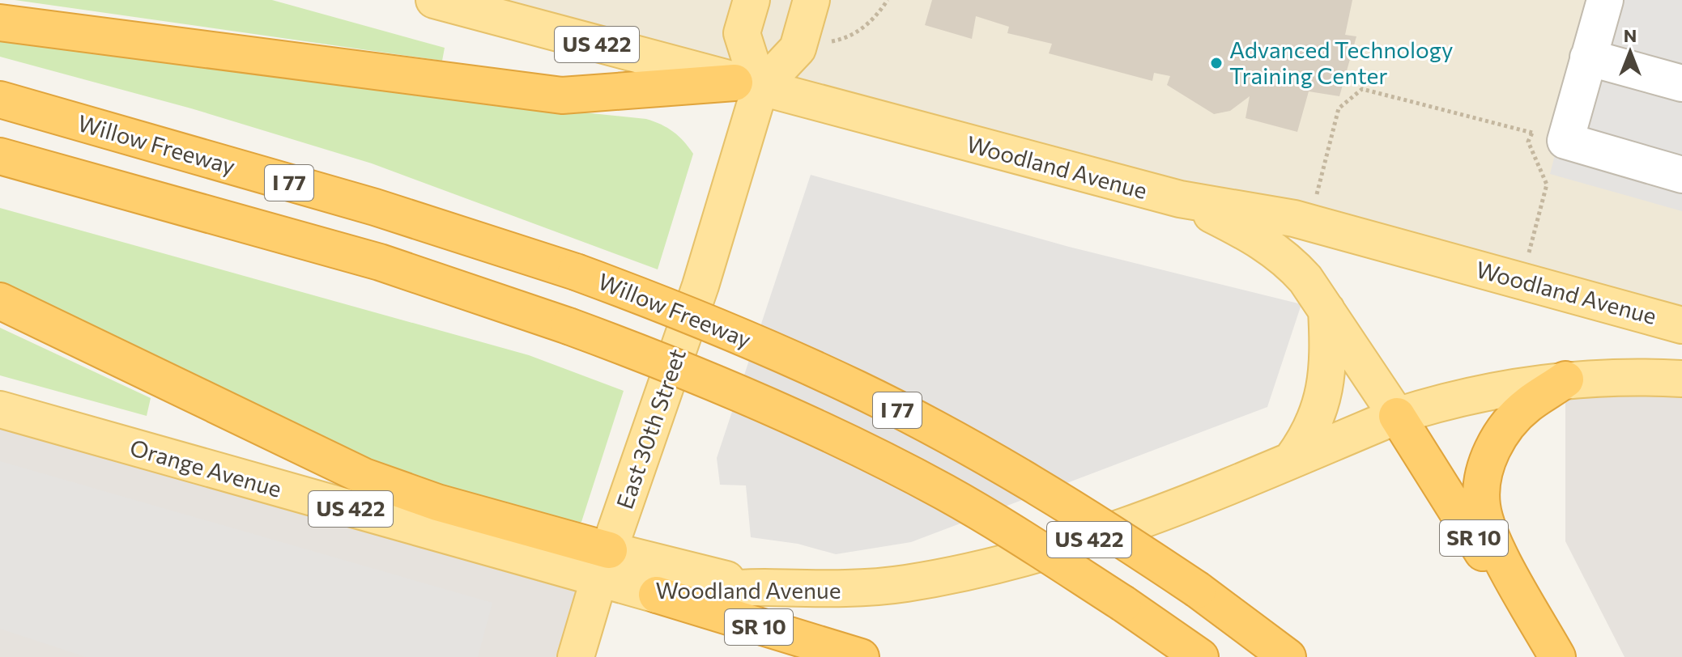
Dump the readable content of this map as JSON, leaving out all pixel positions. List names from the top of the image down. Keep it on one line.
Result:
{"streets":{"highway":["Willow Freeway","I 77","SR 10"],"main road":["US 422","Woodland Avenue","East 30th Street","Orange Avenue"]},"crossings":[["Woodland Avenue","East 30th Street"],["Woodland Avenue","Orange Avenue"],["Woodland Avenue","SR 10"],["East 30th Street","Orange Avenue"]],"places":["Advanced Technology Training Center"],"north":"top"}
